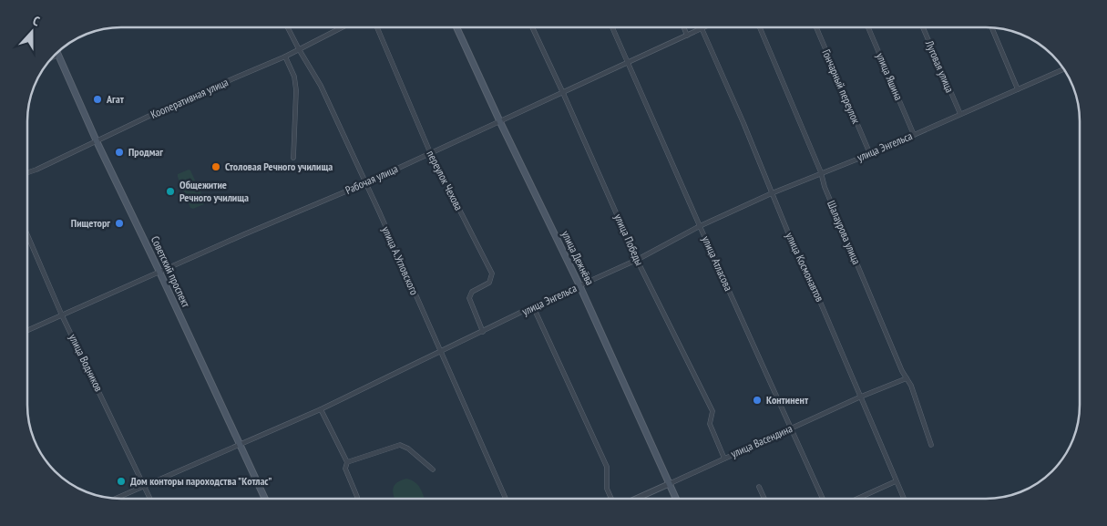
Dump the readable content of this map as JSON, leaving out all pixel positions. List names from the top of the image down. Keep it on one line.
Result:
{"streets":{"main road":["улица Дежнёва","Советский проспект"],"street":["Луговая улица","улица Яшина","Гончарный переулок","Кооперативная улица","улица Энгельса","Рабочая улица","переулок Чехова","Шалаурова улица","улица Победы","улица А.Угловского","улица Атласова","улица Космонавтов","улица Водников","улица Васендина"]},"crossings":[["Луговая улица","улица Энгельса"],["улица Яшина","улица Энгельса"],["Гончарный переулок","улица Энгельса"],["Кооперативная улица","улица А.Угловского"],["Кооперативная улица","Советский проспект"],["улица Энгельса","переулок Чехова"],["улица Энгельса","Шалаурова улица"],["улица Энгельса","улица Победы"],["улица Энгельса","улица Дежнёва"],["улица Энгельса","улица А.Угловского"],["улица Энгельса","улица Атласова"],["улица Энгельса","улица Космонавтов"],["улица Энгельса","Советский проспект"],["улица Энгельса","улица Водников"],["Рабочая улица","переулок Чехова"],["Рабочая улица","улица Победы"],["Рабочая улица","улица Дежнёва"],["Рабочая улица","улица А.Угловского"],["Рабочая улица","улица Атласова"],["Рабочая улица","улица Космонавтов"],["Рабочая улица","Советский проспект"],["Рабочая улица","улица Водников"],["Шалаурова улица","улица Васендина"],["улица Победы","улица Васендина"],["улица Дежнёва","улица Васендина"],["улица Атласова","улица Васендина"],["улица Космонавтов","улица Васендина"]],"places":["Агат","Продмаг","Столовая Речного училища","Общежитие Речного училища","Пищеторг","Континент","Дом конторы пароходства \"Котлас\""],"north":"top"}
